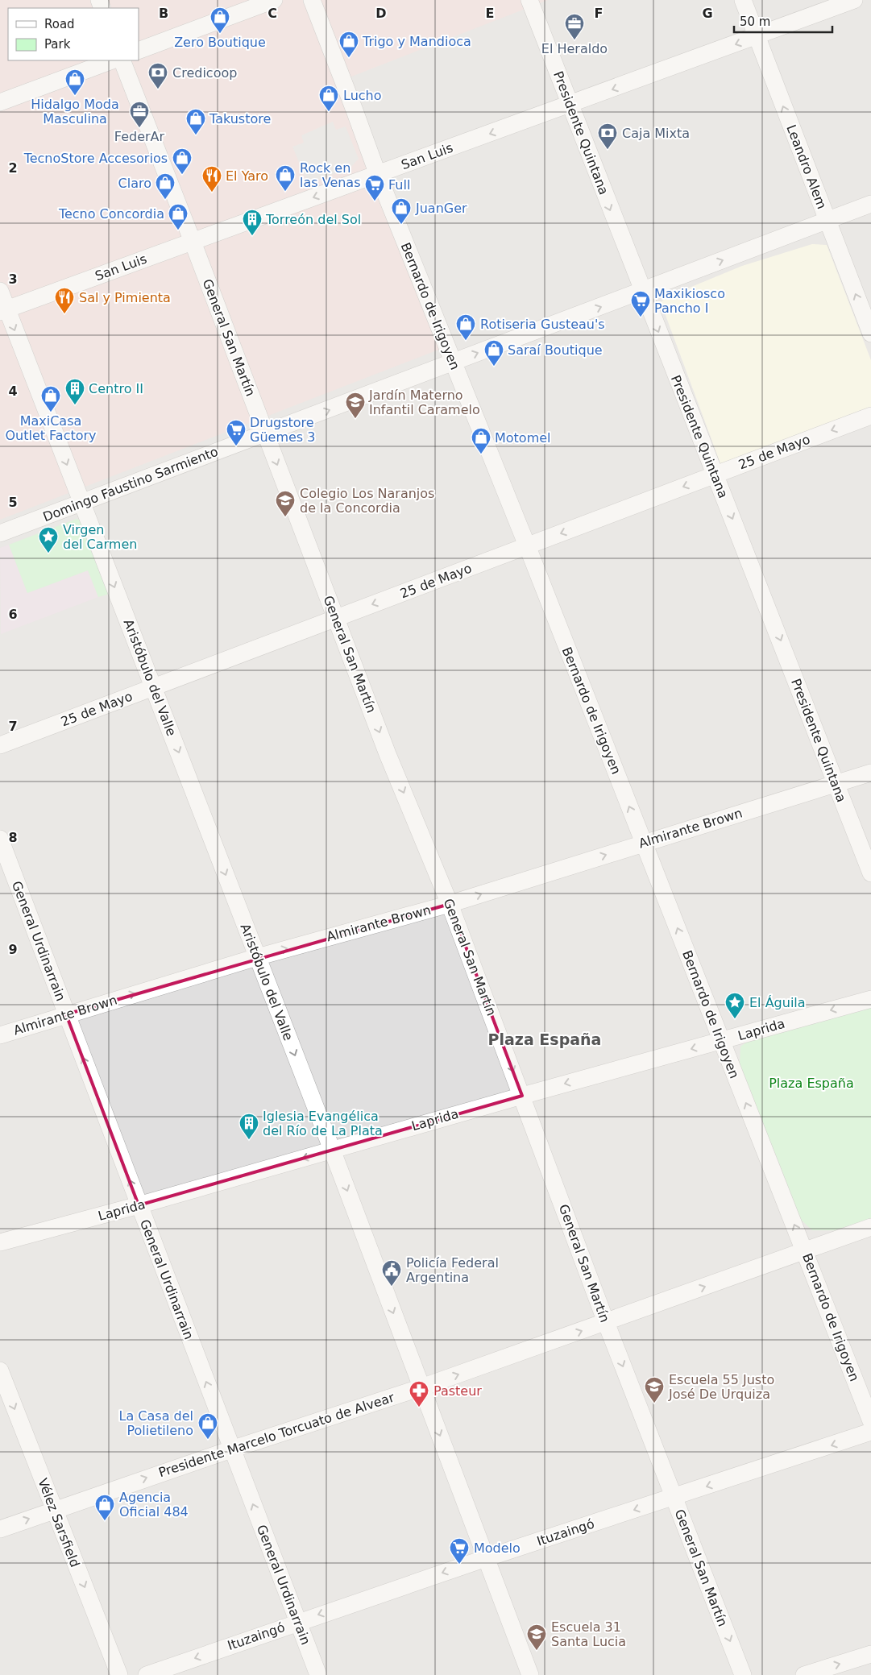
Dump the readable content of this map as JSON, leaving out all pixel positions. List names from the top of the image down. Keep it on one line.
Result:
{"streets":{"street":["Presidente Quintana","San Luis","Leandro Alem","Bernardo de Irigoyen","General San Martín","25 de Mayo","Domingo Faustino Sarmiento","Aristóbulo del Valle","Almirante Brown","General Urdinarrain","Laprida","Presidente Marcelo Torcuato de Alvear","Vélez Sarsfield","Ituzaingó"]},"crossings":[["Presidente Quintana","San Luis"],["Presidente Quintana","25 de Mayo"],["Presidente Quintana","Domingo Faustino Sarmiento"],["Presidente Quintana","Almirante Brown"],["San Luis","Leandro Alem"],["San Luis","Bernardo de Irigoyen"],["San Luis","General San Martín"],["San Luis","Aristóbulo del Valle"],["Leandro Alem","Domingo Faustino Sarmiento"],["Bernardo de Irigoyen","25 de Mayo"],["Bernardo de Irigoyen","Domingo Faustino Sarmiento"],["Bernardo de Irigoyen","Almirante Brown"],["Bernardo de Irigoyen","Laprida"],["Bernardo de Irigoyen","Presidente Marcelo Torcuato de Alvear"],["General San Martín","25 de Mayo"],["General San Martín","Domingo Faustino Sarmiento"],["General San Martín","Almirante Brown"],["General San Martín","Laprida"],["General San Martín","Presidente Marcelo Torcuato de Alvear"],["General San Martín","Ituzaingó"],["25 de Mayo","Aristóbulo del Valle"],["Domingo Faustino Sarmiento","Aristóbulo del Valle"],["Aristóbulo del Valle","Almirante Brown"],["Aristóbulo del Valle","Laprida"],["Aristóbulo del Valle","Presidente Marcelo Torcuato de Alvear"],["Aristóbulo del Valle","Ituzaingó"],["Almirante Brown","General Urdinarrain"],["General Urdinarrain","Laprida"],["General Urdinarrain","Presidente Marcelo Torcuato de Alvear"],["General Urdinarrain","Ituzaingó"],["Presidente Marcelo Torcuato de Alvear","Vélez Sarsfield"]],"one_way":["Presidente Quintana","San Luis","Leandro Alem","Bernardo de Irigoyen","General San Martín","25 de Mayo","Domingo Faustino Sarmiento","Aristóbulo del Valle","Almirante Brown","General Urdinarrain","Laprida","Presidente Marcelo Torcuato de Alvear","Vélez Sarsfield","Ituzaingó"],"districts":["Plaza España"],"parks":["Plaza España"],"places":{"shop":["Zero Boutique","Trigo y Mandioca","Hidalgo Moda Masculina","Lucho","Takustore","TecnoStore Accesorios","Rock en las Venas","Claro","JuanGer","Tecno Concordia","Rotiseria Gusteau's","Saraí Boutique","MaxiCasa Outlet Factory","Motomel","La Casa del Polietileno","Agencia Oficial 484"],"office":["El Heraldo","FederAr"],"bank":["Credicoop","Caja Mixta"],"restaurant":["El Yaro","Sal y Pimienta"],"supermarket":["Full","Maxikiosco Pancho I","Drugstore Güemes 3","Modelo"],"building":["Torreón del Sol","Centro II","Iglesia Evangélica del Río de La Plata"],"school or university":["Jardín Materno Infantil Caramelo","Colegio Los Naranjos de la Concordia","Escuela 55 Justo José De Urquiza","Escuela 31 Santa Lucia"],"place":["Virgen del Carmen","El Águila"],"public building":["Policía Federal Argentina"],"pharmacy":["Pasteur"]},"legend":["Road","Park"],"scale_bar":"50 m","grid":{"columns":["B","C","D","E","F","G"],"rows":["2","3","4","5","6","7","8","9"]}}
